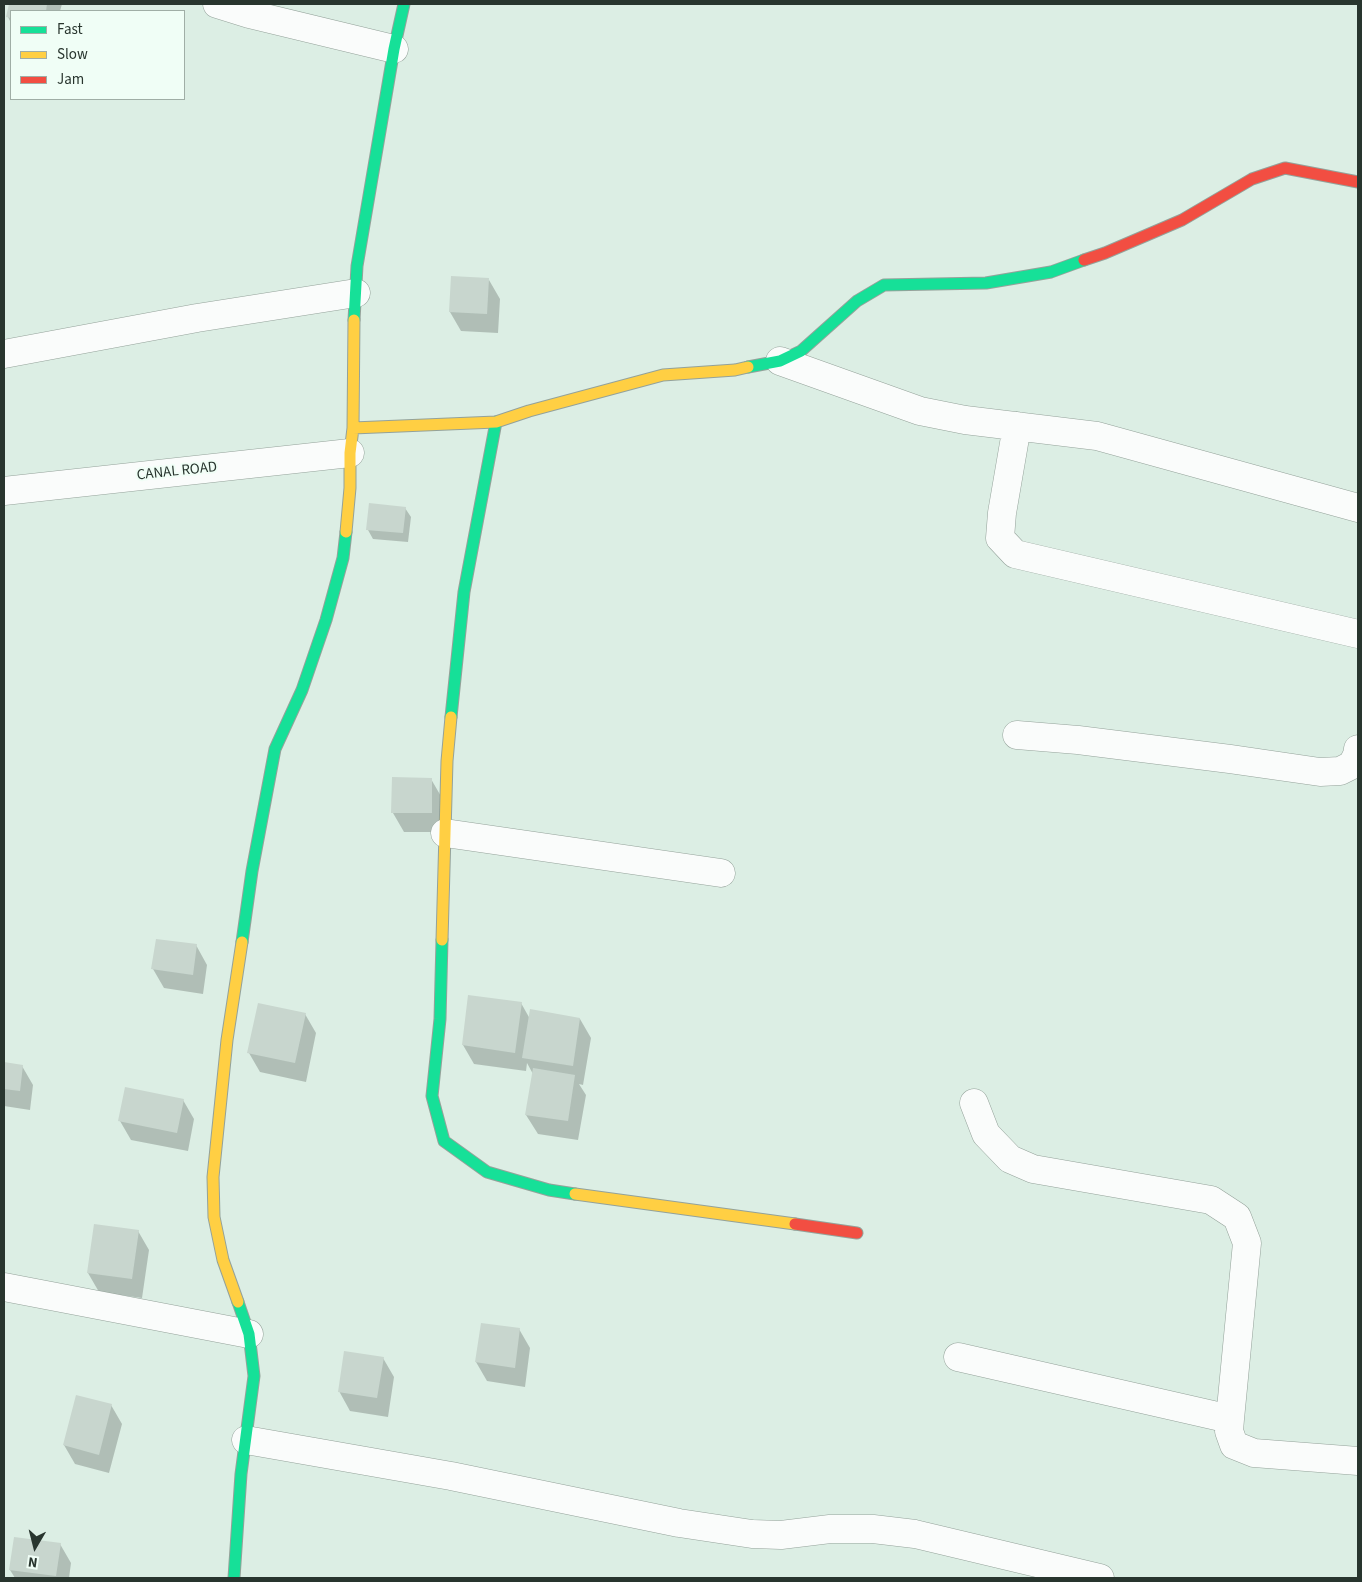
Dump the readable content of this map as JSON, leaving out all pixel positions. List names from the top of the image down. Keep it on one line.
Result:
{"streets":{"street":["CANAL ROAD"]},"legend":["Fast","Slow","Jam"],"north":"bottom"}
